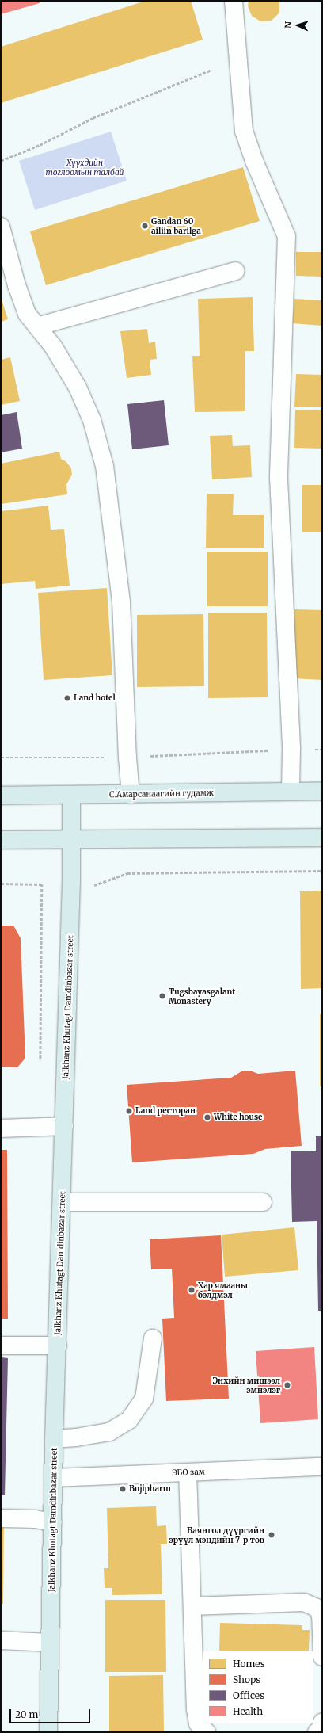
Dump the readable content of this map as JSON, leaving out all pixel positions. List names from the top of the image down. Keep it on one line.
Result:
{"streets":{"main road":["С.Амарсанаагийн гудамж","Jalkhanz Khutagt Damdinbazar street"],"street":["ЭБО зам"]},"crossings":[["С.Амарсанаагийн гудамж","Jalkhanz Khutagt Damdinbazar street"],["Jalkhanz Khutagt Damdinbazar street","ЭБО зам"]],"parks":["Хүүхдийн тоглоомын талбай"],"places":["Gandan 60 ailiin barilga","Land hotel","Tugsbayasgalant Monastery","Land ресторан","White house","Хар ямааны бэлдмэл","Энхийн мишээл эмнэлэг","Bujipharm","Баянгол дүүргийн эрүүл мэндийн 7-р төв"],"legend":["Homes","Shops","Offices","Health"],"scale_bar":"20 m","north":"left"}
